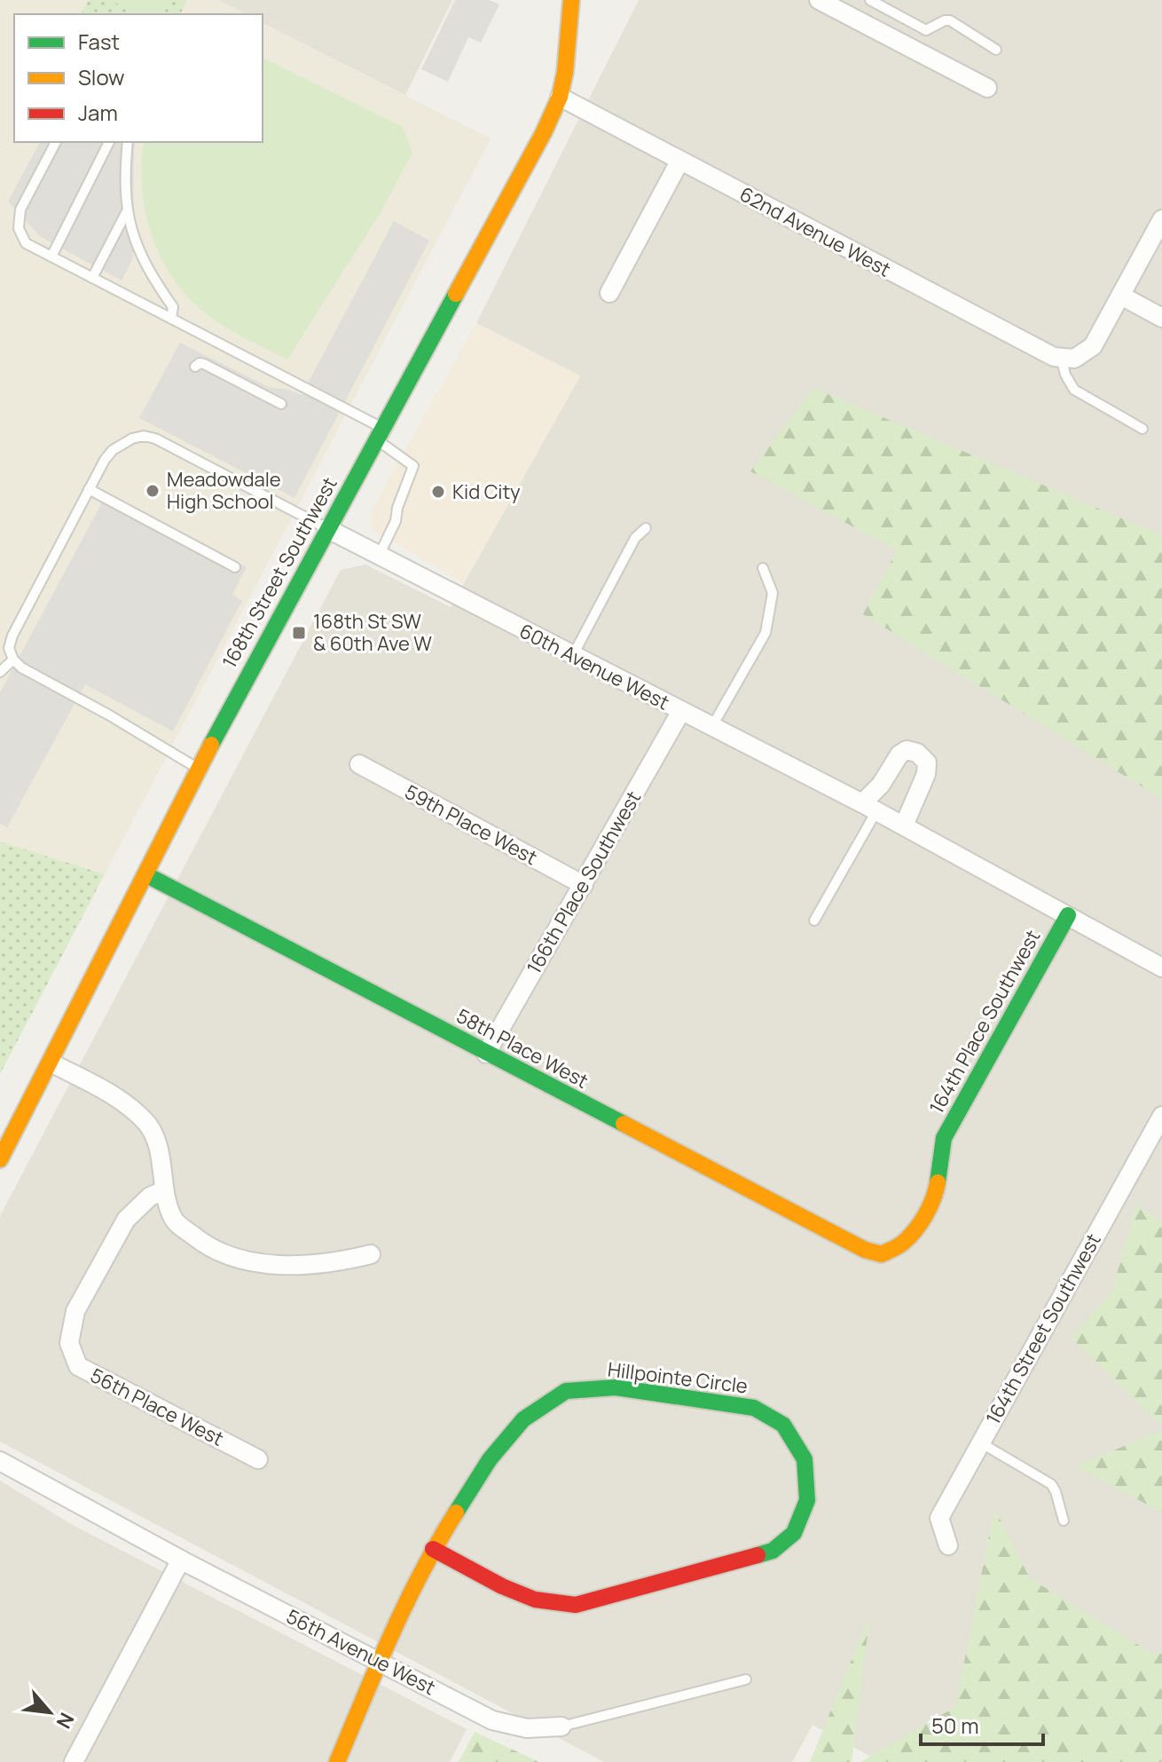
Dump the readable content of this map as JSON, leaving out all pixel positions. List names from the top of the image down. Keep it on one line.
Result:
{"streets":{"street":["62nd Avenue West","168th Street Southwest","60th Avenue West","59th Place West","166th Place Southwest","164th Place Southwest","58th Place West","164th Street Southwest","Hillpointe Circle","56th Place West","56th Avenue West"]},"crossings":[["62nd Avenue West","168th Street Southwest"],["168th Street Southwest","60th Avenue West"],["168th Street Southwest","58th Place West"],["60th Avenue West","166th Place Southwest"],["60th Avenue West","164th Place Southwest"],["59th Place West","166th Place Southwest"],["166th Place Southwest","58th Place West"],["164th Place Southwest","58th Place West"],["Hillpointe Circle","56th Avenue West"]],"places":{"other":["Meadowdale High School","Kid City"],"transit":["168th St SW & 60th Ave W"]},"legend":["Fast","Slow","Jam"],"scale_bar":"50 m","north":"bottom right"}
